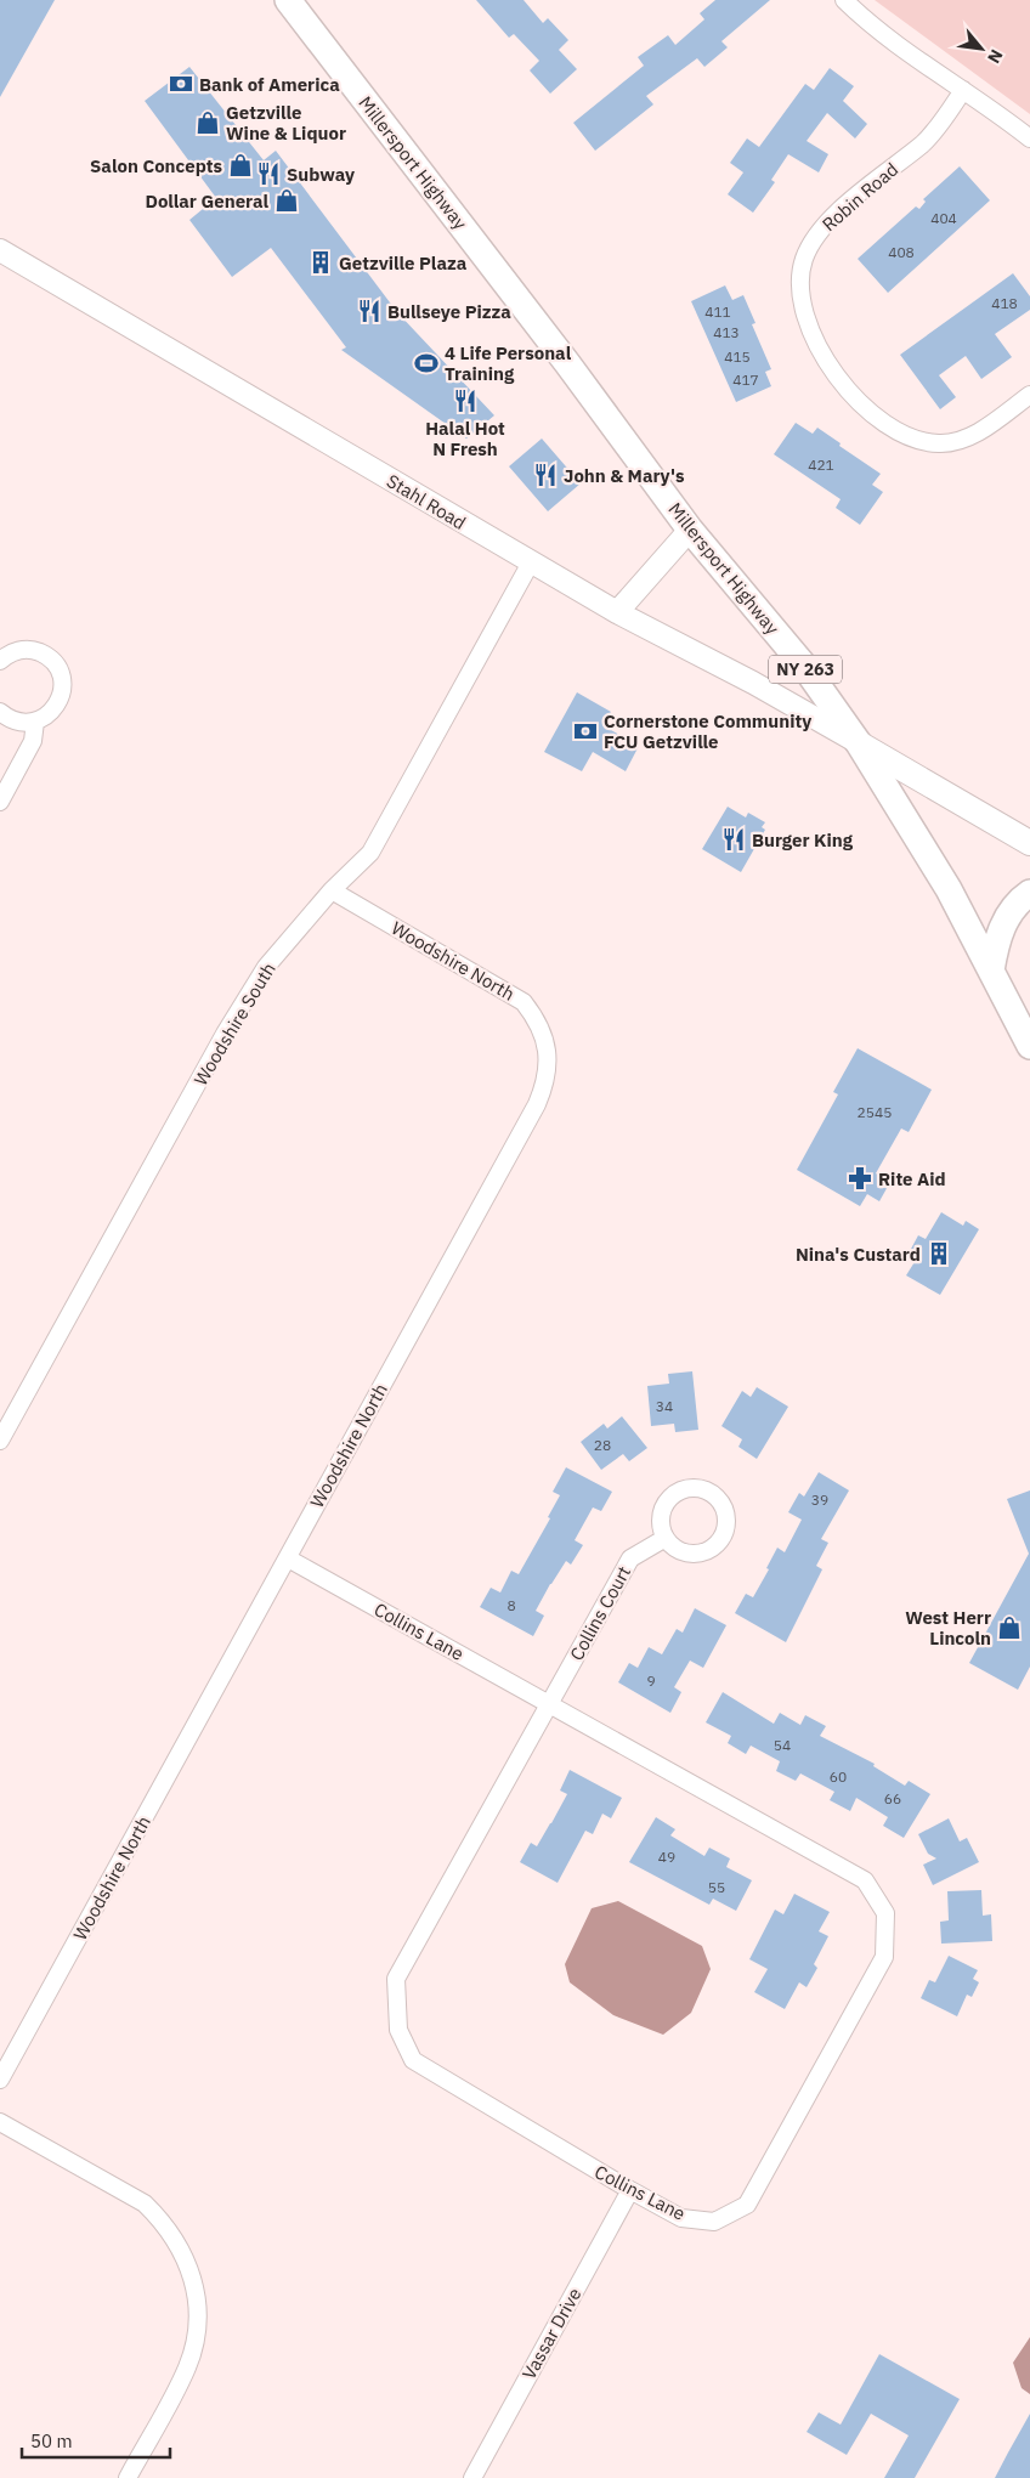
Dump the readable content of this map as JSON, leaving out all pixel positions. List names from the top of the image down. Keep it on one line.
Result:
{"streets":{"main road":["Millersport Highway","NY 263"],"street":["Robin Road","Stahl Road","Woodshire North","Woodshire South","Collins Court","Collins Lane","Vassar Drive"]},"crossings":[["Millersport Highway","Stahl Road"],["Stahl Road","Woodshire South"],["Woodshire North","Woodshire South"],["Woodshire North","Collins Lane"],["Collins Court","Collins Lane"],["Collins Lane","Vassar Drive"]],"places":{"bank":["Bank of America","Cornerstone Community FCU Getzville"],"shop":["Getzville Wine & Liquor","Salon Concepts","Dollar General","West Herr Lincoln"],"restaurant":["Subway","Bullseye Pizza","Halal Hot N Fresh","John & Mary's","Burger King"],"building":["Getzville Plaza","Nina's Custard"],"sports":["4 Life Personal Training"],"pharmacy":["Rite Aid"]},"house_numbers":["404","408","418","411","413","415","417","421","2545","34","28","39","8","9","54","60","66","49","55"],"scale_bar":"50 m","north":"bottom right"}
